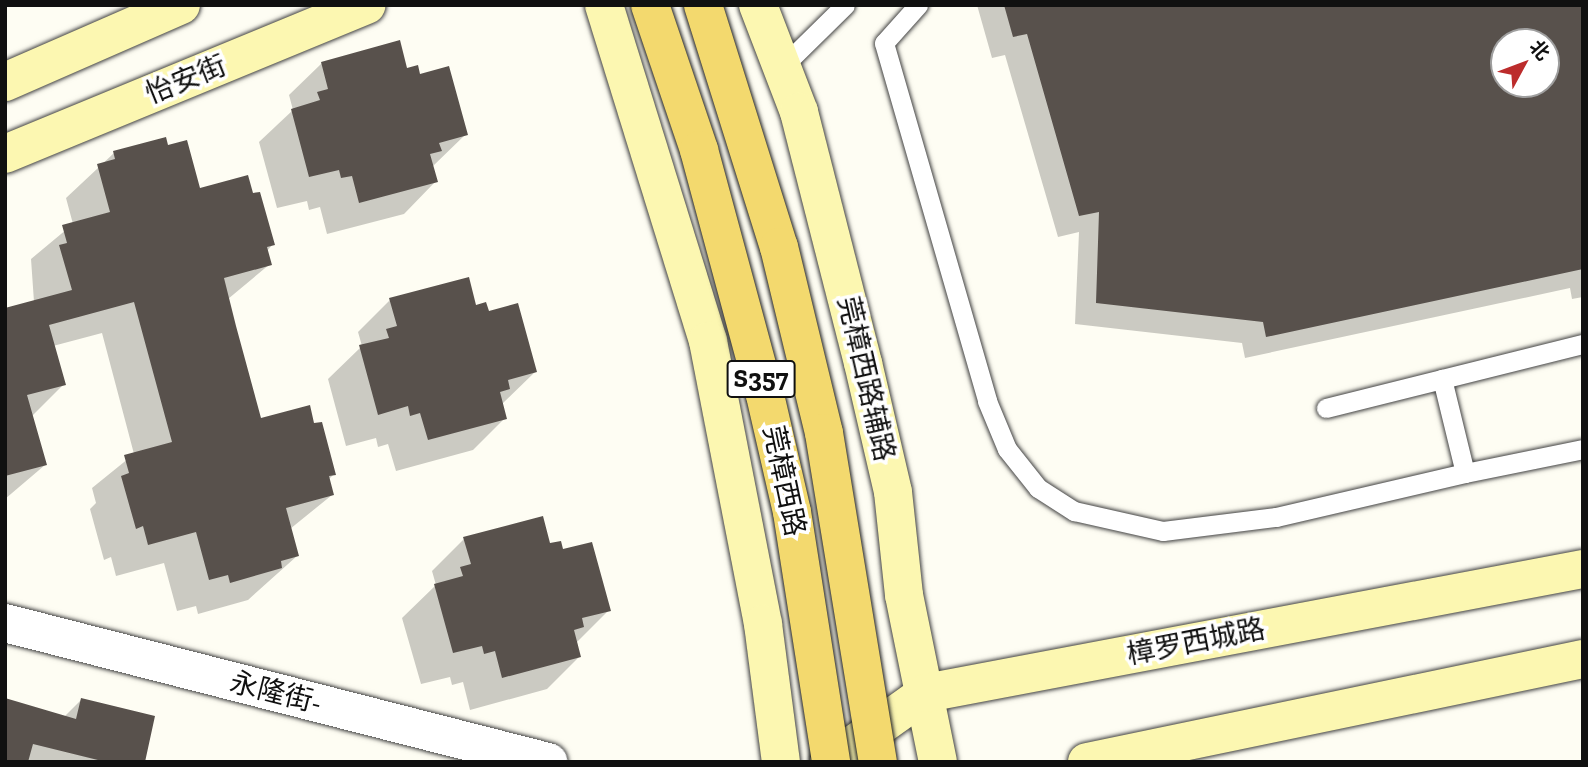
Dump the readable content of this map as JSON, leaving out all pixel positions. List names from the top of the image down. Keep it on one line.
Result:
{"streets":{"main road":["怡安街","S357","莞樟西路辅路","莞樟西路","樟罗西城路"],"street":["永隆街-"]},"crossings":[["莞樟西路辅路","樟罗西城路"],["莞樟西路","樟罗西城路"]],"north":"top right"}
